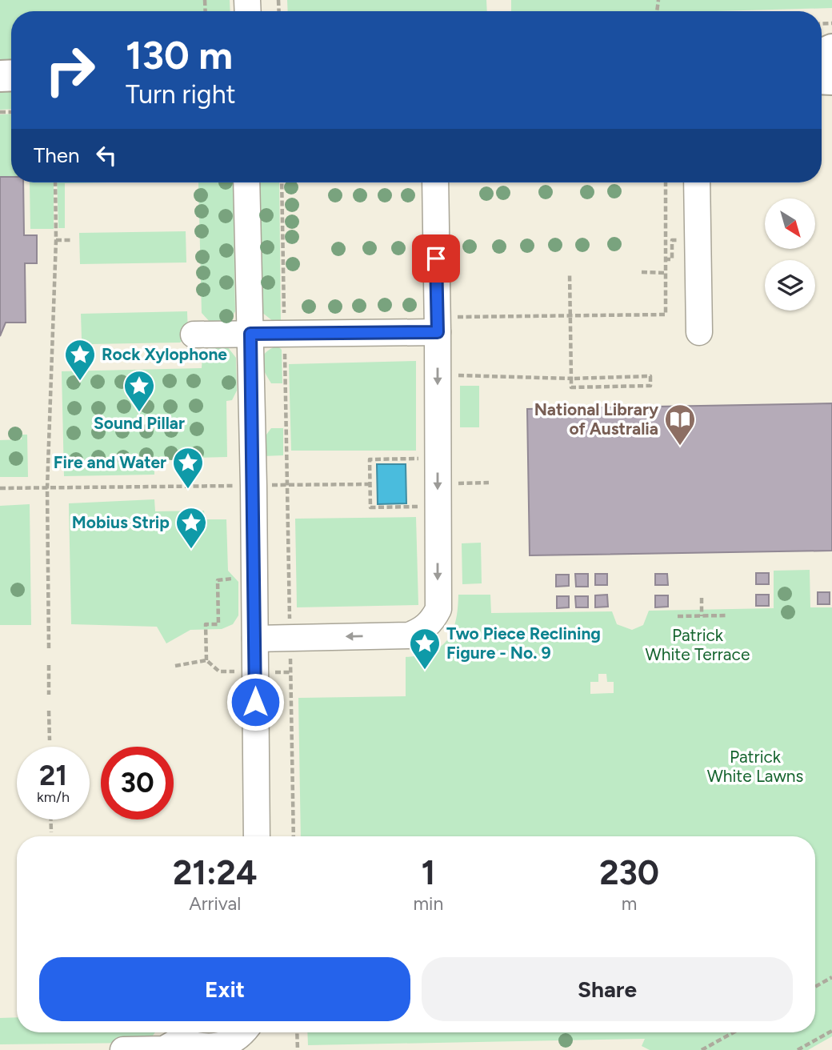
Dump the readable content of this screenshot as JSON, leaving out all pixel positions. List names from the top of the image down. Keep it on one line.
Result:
{"parks":["Patrick White Terrace","Patrick White Lawns"],"places":{"place":["Rock Xylophone","Sound Pillar","Fire and Water","Mobius Strip","Two Piece Reclining Figure - No. 9"],"library":["National Library of Australia"]},"north":"bottom right","page":{"turn":["130 m","Turn right"],"then":"Then","speed":"21 km/h","limit":"30","eta":["21:24","Arrival","1","min","230","m"],"buttons":["Exit","Share"]}}
